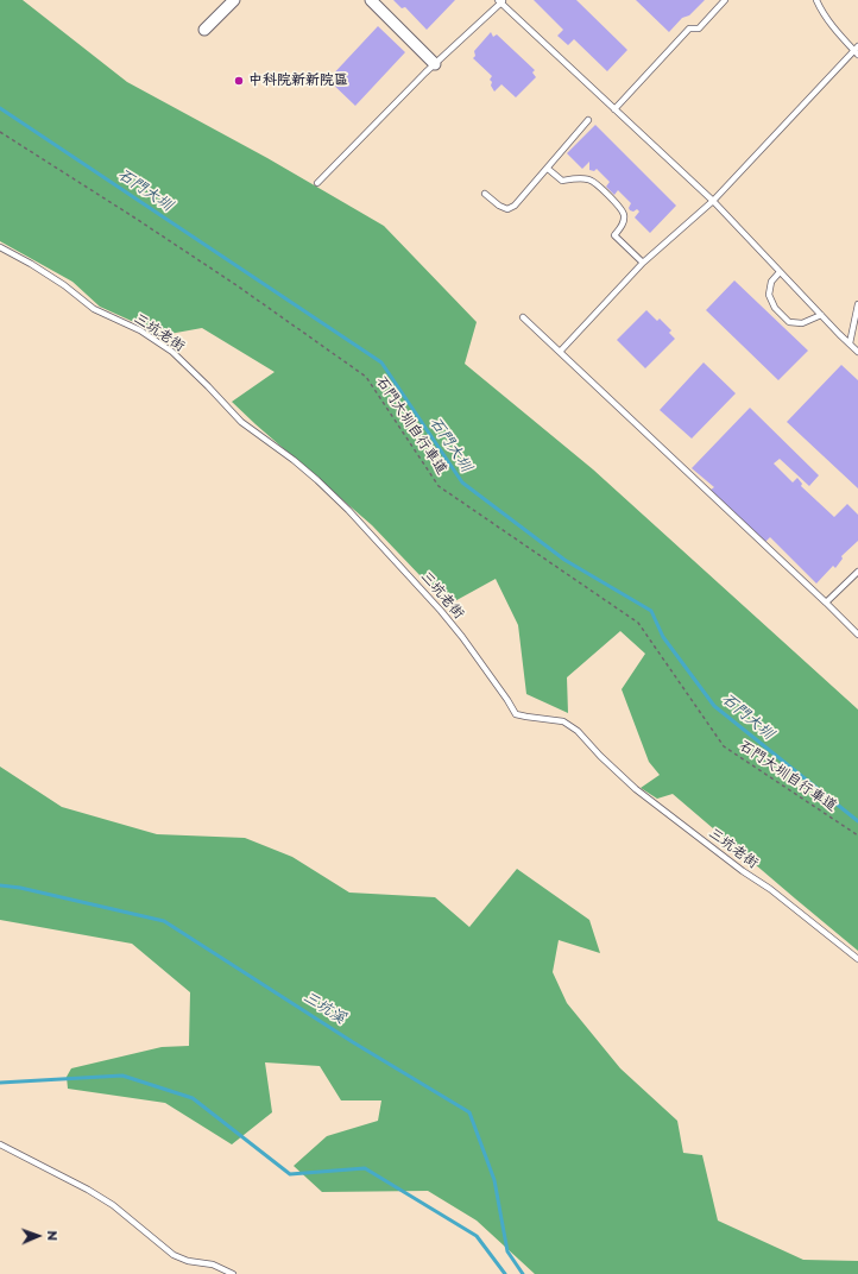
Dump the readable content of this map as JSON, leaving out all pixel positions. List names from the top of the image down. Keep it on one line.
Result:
{"streets":{"lane":["三坑老街"],"path":["石門大圳自行車道"]},"water":["石門大圳","三坑溪"],"places":["中科院新新院區"],"north":"right"}
